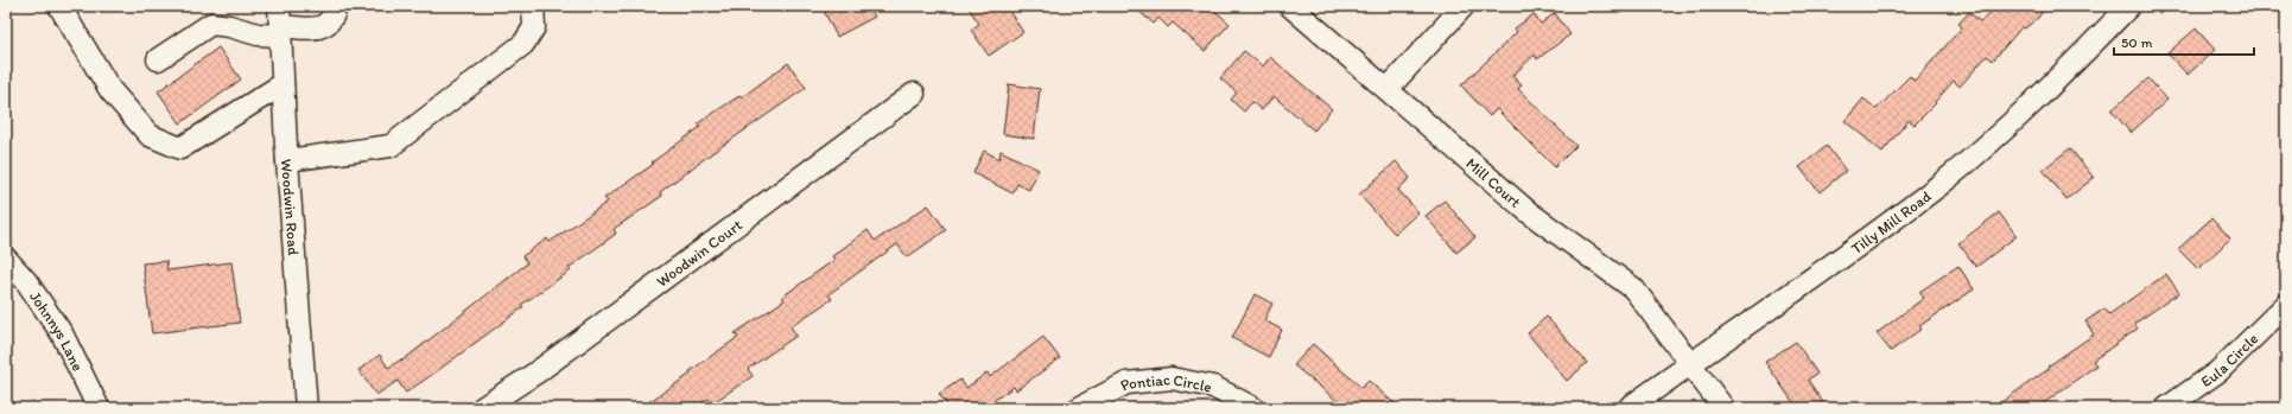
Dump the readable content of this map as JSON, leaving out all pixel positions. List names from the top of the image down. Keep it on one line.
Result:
{"streets":{"street":["Mill Court","Woodwin Road","Tilly Mill Road","Woodwin Court","Johnnys Lane","Eula Circle","Pontiac Circle"]},"crossings":[["Mill Court","Tilly Mill Road"]],"scale_bar":"50 m"}
